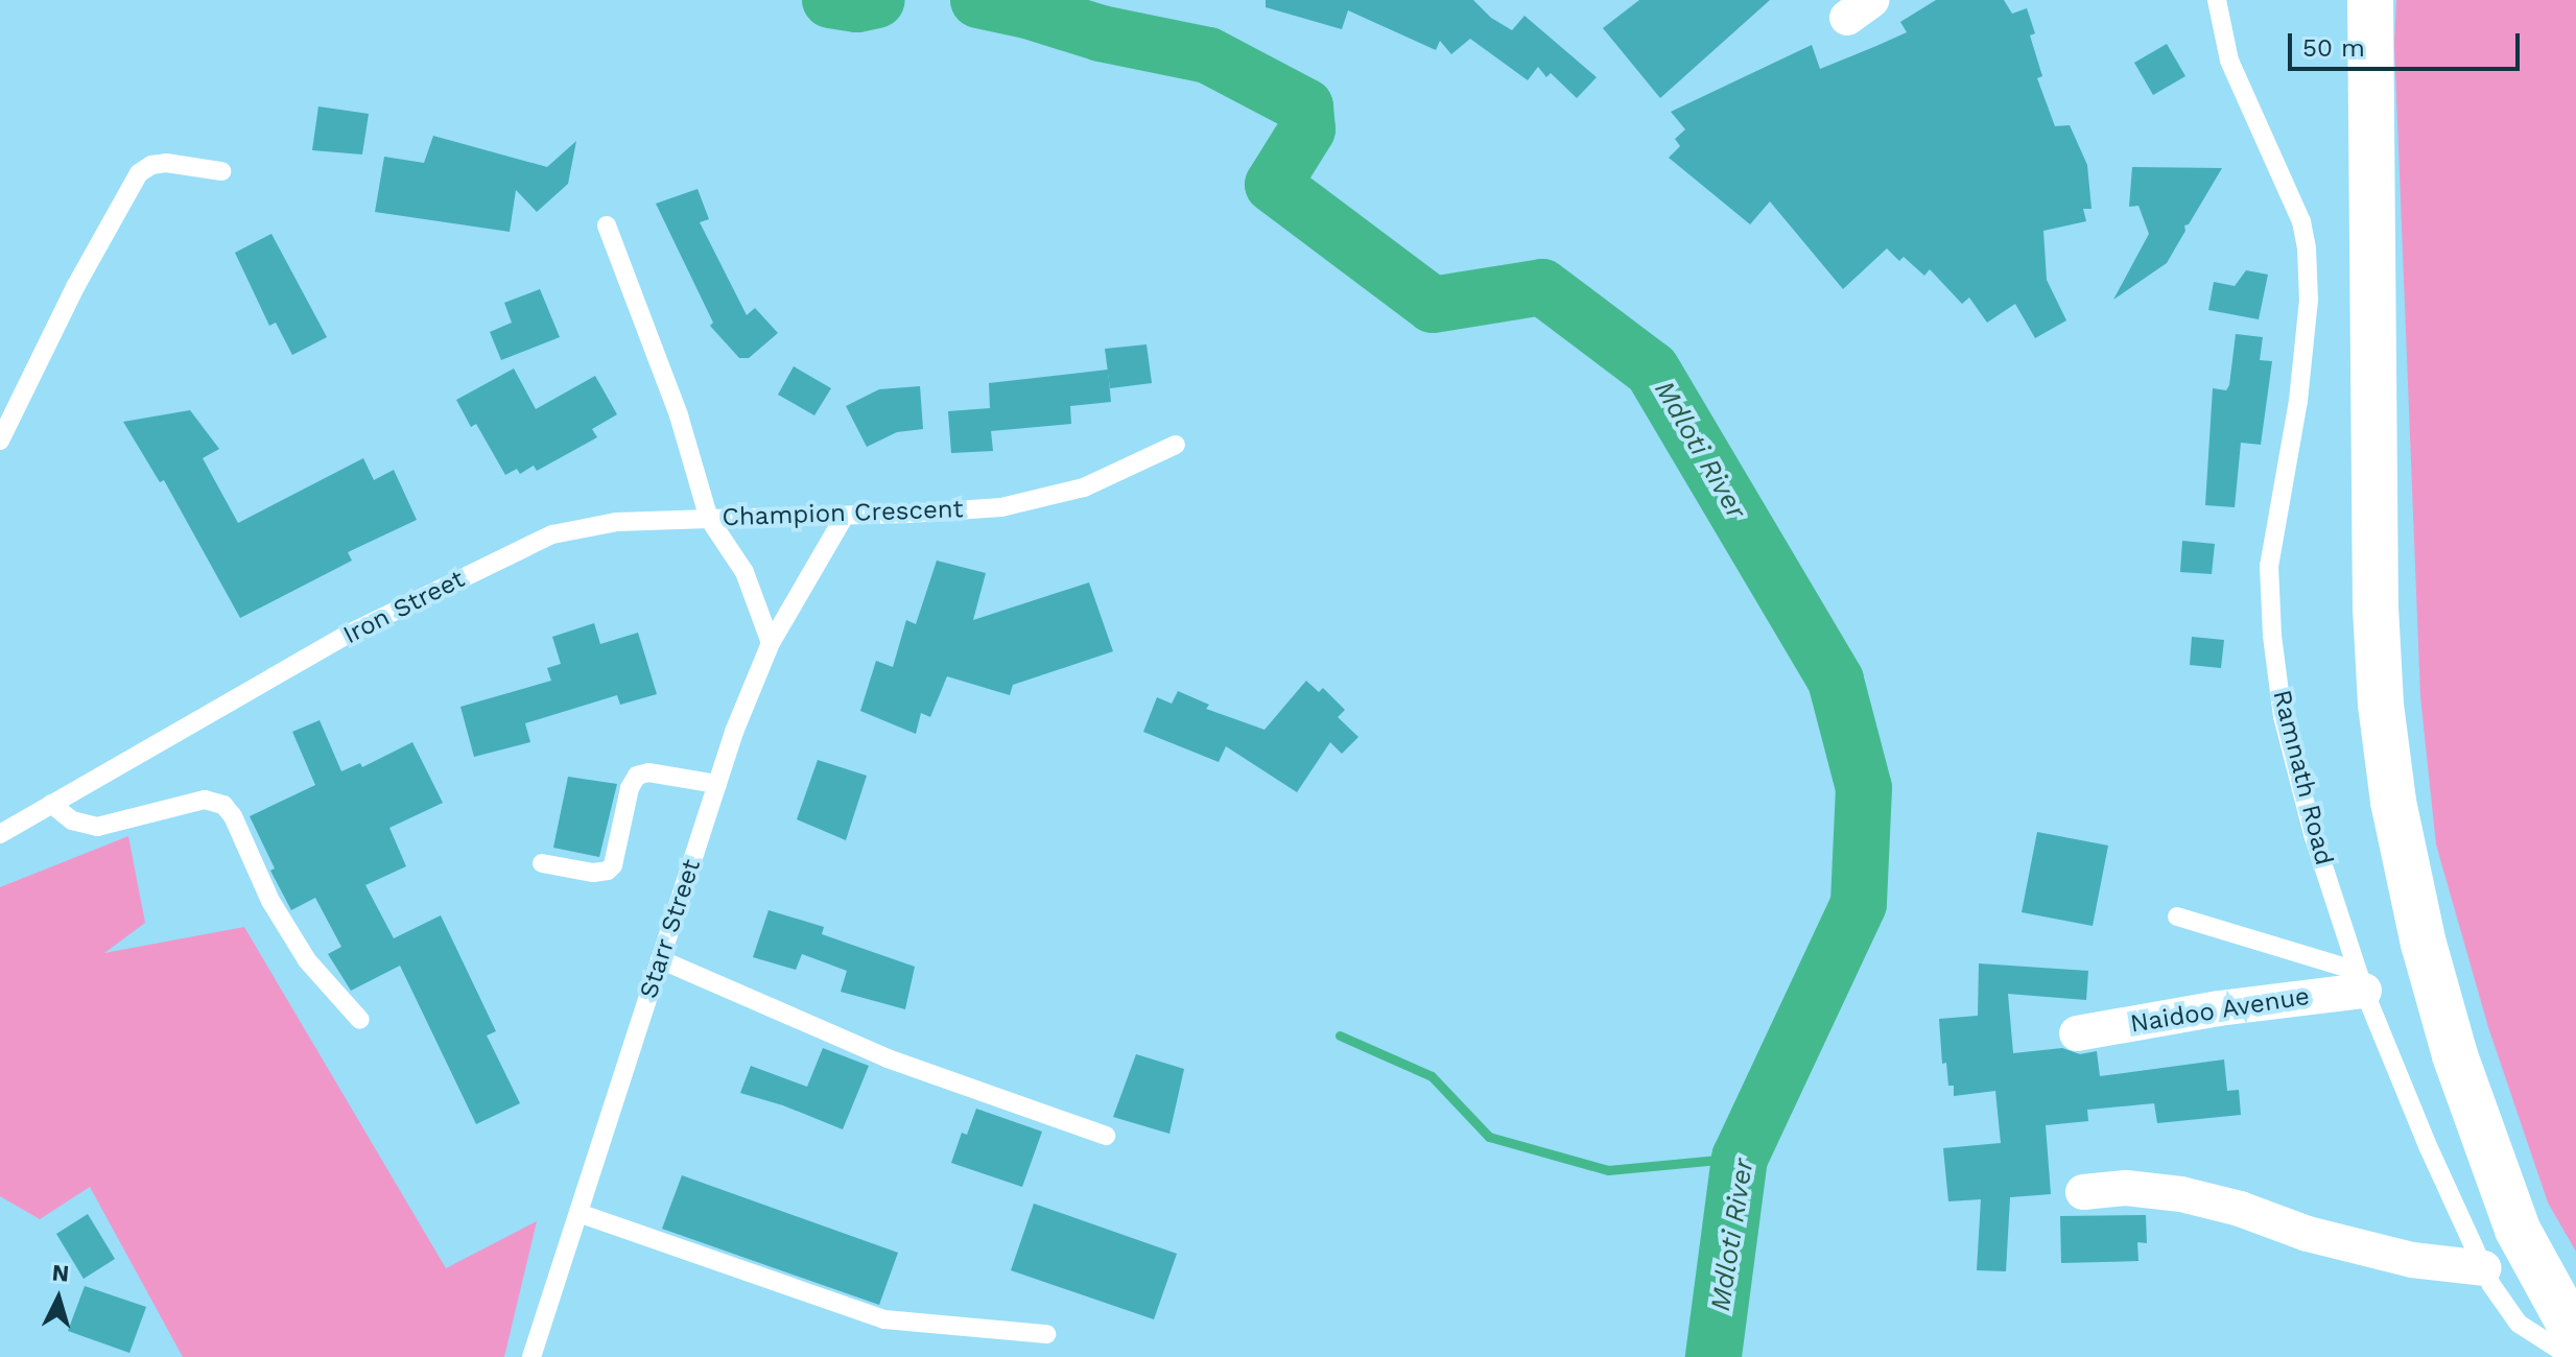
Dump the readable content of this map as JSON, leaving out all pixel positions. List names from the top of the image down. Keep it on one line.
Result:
{"streets":{"street":["Naidoo Avenue"],"lane":["Champion Crescent","Iron Street","Ramnath Road","Starr Street"]},"crossings":[["Champion Crescent","Iron Street"],["Champion Crescent","Starr Street"],["Ramnath Road","Naidoo Avenue"]],"water":["Mdloti River"],"scale_bar":"50 m","north":"top"}
